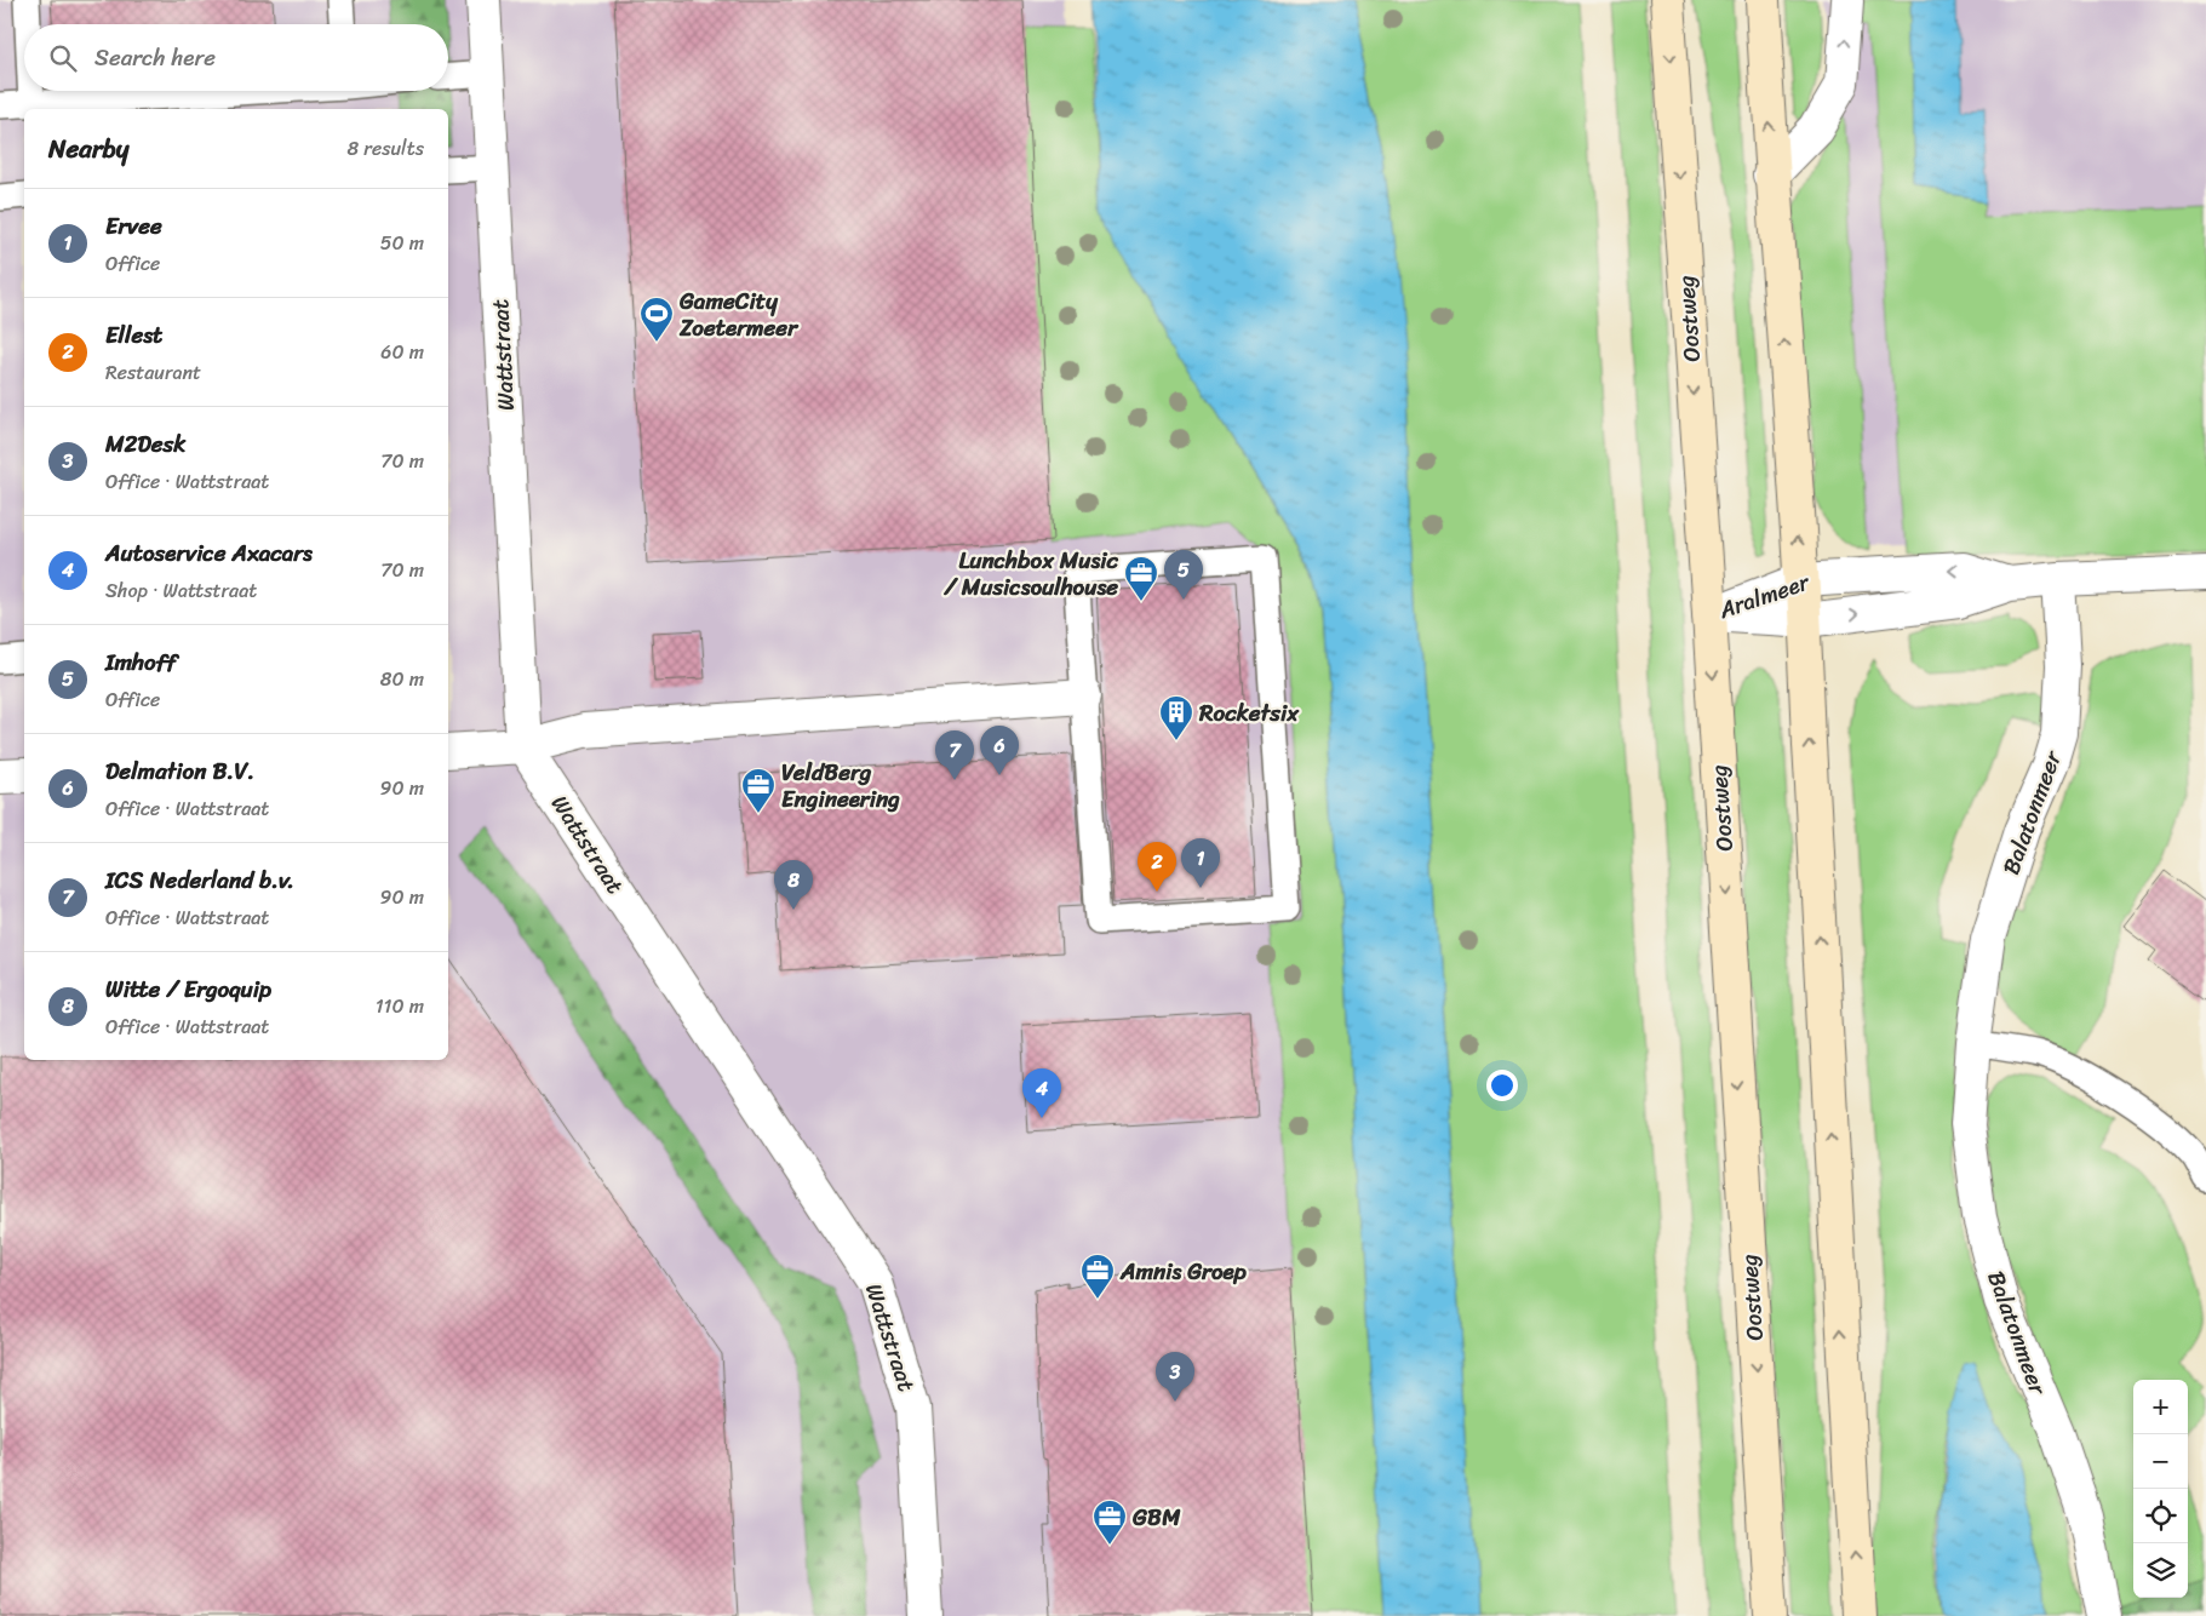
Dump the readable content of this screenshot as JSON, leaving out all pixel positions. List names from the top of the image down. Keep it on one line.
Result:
{"streets":{"main road":["Oostweg"],"street":["Wattstraat","Aralmeer","Balatonmeer"]},"crossings":[["Oostweg","Aralmeer"],["Aralmeer","Balatonmeer"]],"places":{"sports":["GameCity Zoetermeer"],"office":["Lunchbox Music / Musicsoulhouse","VeldBerg Engineering","Amnis Groep","GBM"],"building":["Rocketsix"]},"page":{"search":"Search here","heading":["Nearby","8 results"],"list":[{"mark":"1","name":"Ervee","note":"Office","value":"50 m"},{"mark":"2","name":"Ellest","note":"Restaurant","value":"60 m"},{"mark":"3","name":"M2Desk","note":"Office · Wattstraat","value":"70 m"},{"mark":"4","name":"Autoservice Axacars","note":"Shop · Wattstraat","value":"70 m"},{"mark":"5","name":"Imhoff","note":"Office","value":"80 m"},{"mark":"6","name":"Delmation B.V.","note":"Office · Wattstraat","value":"90 m"},{"mark":"7","name":"ICS Nederland b.v.","note":"Office · Wattstraat","value":"90 m"},{"mark":"8","name":"Witte / Ergoquip","note":"Office · Wattstraat","value":"110 m"}],"pins":["5","6","7","1","2","8","4","3"],"map_buttons":["+","−"]}}
